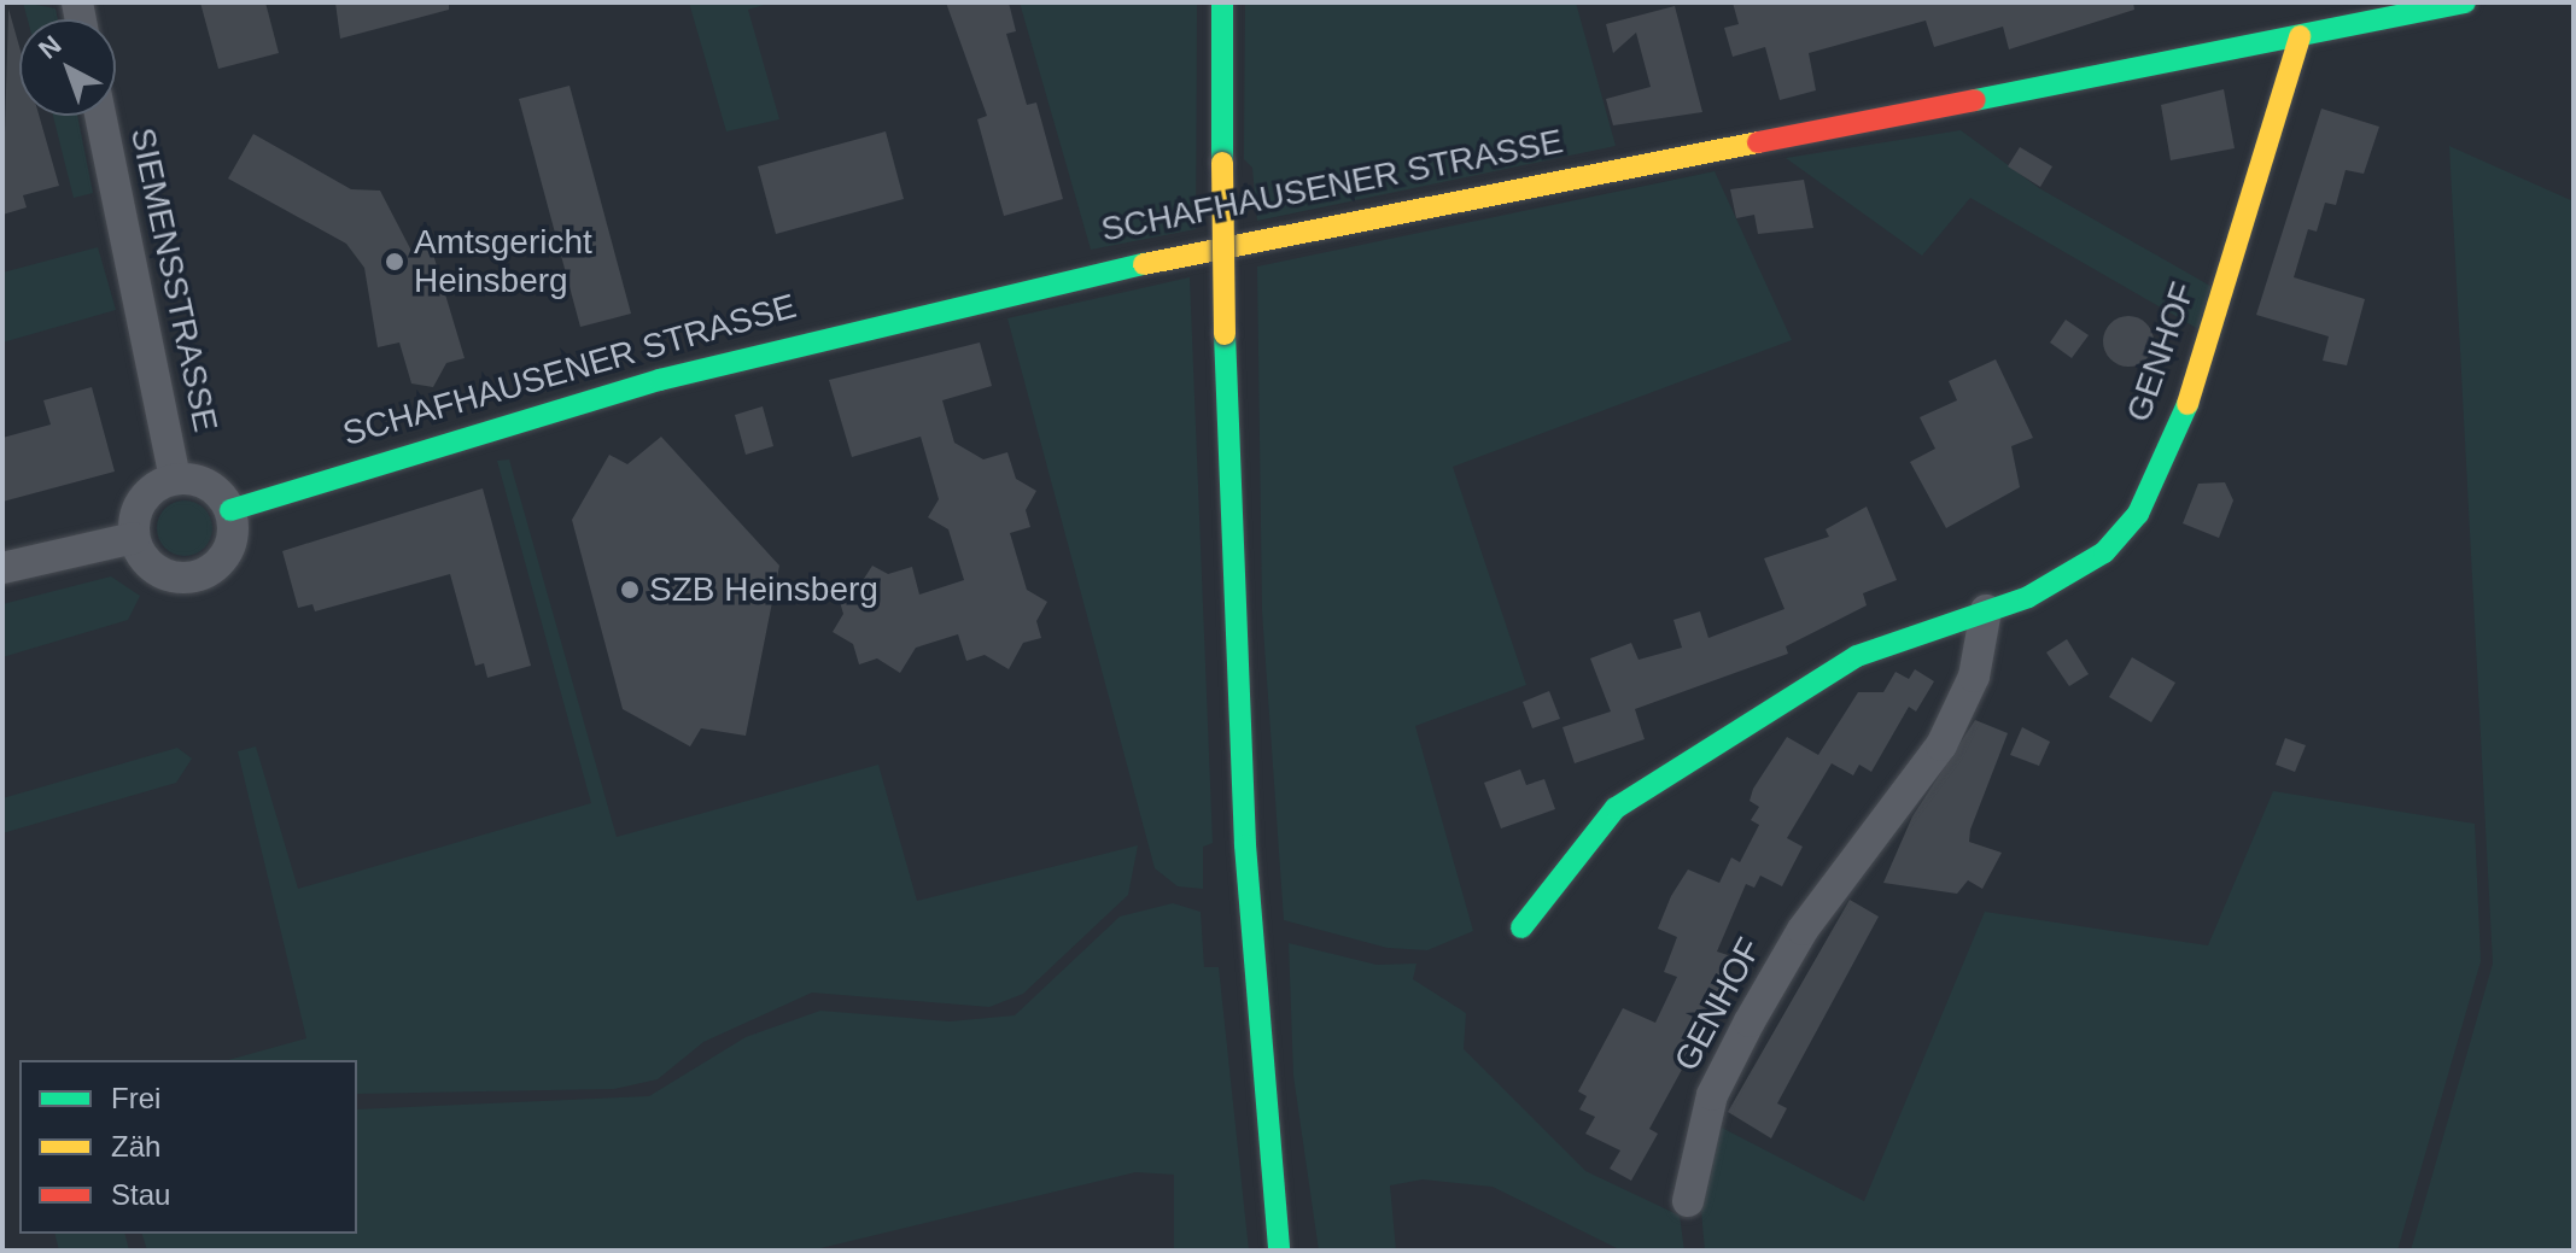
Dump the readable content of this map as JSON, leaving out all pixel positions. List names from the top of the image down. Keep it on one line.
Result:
{"streets":{"street":["SCHAFHAUSENER STRASSE","SIEMENSSTRASSE","GENHOF"]},"crossings":[["SCHAFHAUSENER STRASSE","SIEMENSSTRASSE"],["SCHAFHAUSENER STRASSE","GENHOF"]],"places":["Amtsgericht Heinsberg","SZB Heinsberg"],"legend":["Frei","Zäh","Stau"],"north":"top left"}
